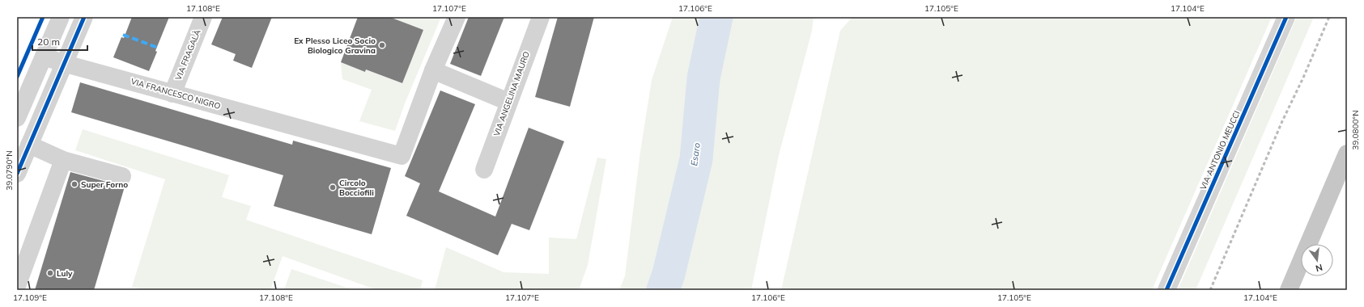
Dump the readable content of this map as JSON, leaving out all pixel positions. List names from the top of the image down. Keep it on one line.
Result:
{"streets":{"street":["VIA FRAGALÀ","VIA FRANCESCO NIGRO","VIA ANGELINA MAURO","VIA ANTONIO MEUCCI"]},"crossings":[["VIA FRAGALÀ","VIA FRANCESCO NIGRO"]],"water":["Esaro"],"places":["Ex Plesso Liceo Socio Biologico Gravina","Super Forno","Circolo Bocciofili","Luly"],"scale_bar":"20 m","north":"bottom","coordinates":["17.108°E","17.107°E","17.106°E","17.105°E","17.104°E","39.0800°N","39.0790°N","17.109°E"]}
